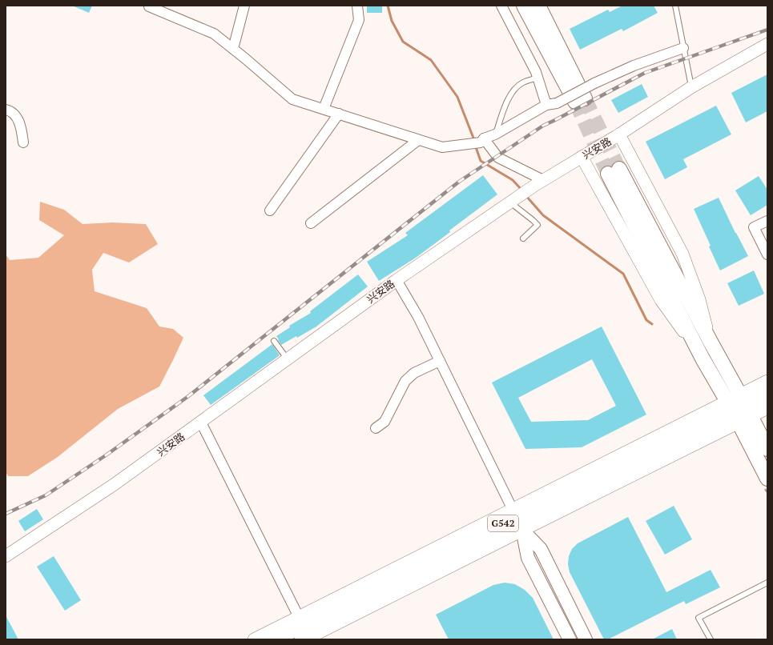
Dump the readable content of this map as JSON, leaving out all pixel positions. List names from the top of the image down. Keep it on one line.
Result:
{"streets":{"highway":["G542"],"street":["兴安路"]}}
